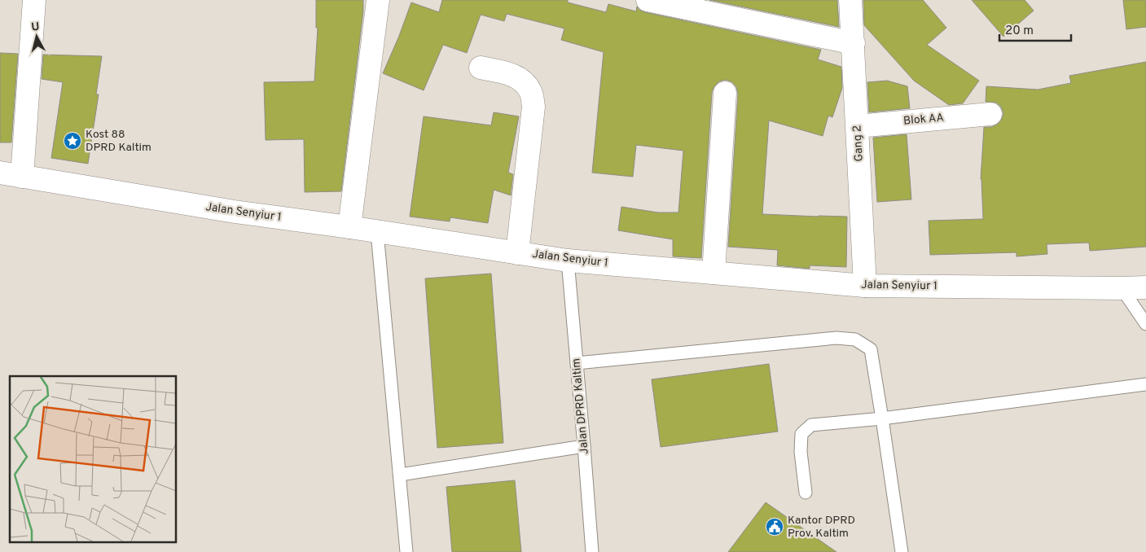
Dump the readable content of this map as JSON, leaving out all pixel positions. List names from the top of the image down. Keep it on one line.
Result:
{"streets":{"street":["Blok AA","Gang 2","Jalan Senyiur 1"],"lane":["Jalan DPRD Kaltim"]},"crossings":[["Blok AA","Gang 2"],["Gang 2","Jalan Senyiur 1"],["Jalan Senyiur 1","Jalan DPRD Kaltim"]],"places":{"place":["Kost 88 DPRD Kaltim"],"public building":["Kantor DPRD Prov. Kaltim"]},"scale_bar":"20 m","north":"top"}
